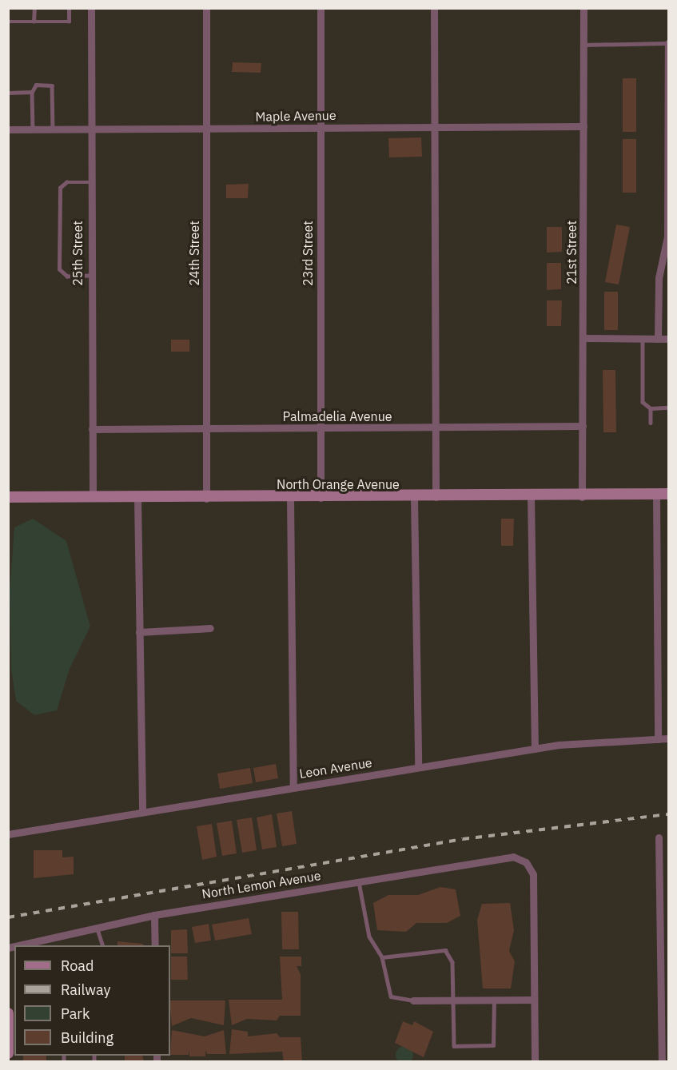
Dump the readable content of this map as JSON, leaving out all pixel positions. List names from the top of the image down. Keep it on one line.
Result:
{"streets":{"street":["Maple Avenue","21st Street","25th Street","24th Street","23rd Street","Palmadelia Avenue","North Orange Avenue","Leon Avenue","North Lemon Avenue"]},"crossings":[["Maple Avenue","21st Street"],["Maple Avenue","25th Street"],["Maple Avenue","24th Street"],["Maple Avenue","23rd Street"],["21st Street","Palmadelia Avenue"],["21st Street","North Orange Avenue"],["25th Street","Palmadelia Avenue"],["25th Street","North Orange Avenue"],["24th Street","Palmadelia Avenue"],["24th Street","North Orange Avenue"],["23rd Street","Palmadelia Avenue"],["23rd Street","North Orange Avenue"]],"legend":["Road","Railway","Park","Building"]}
